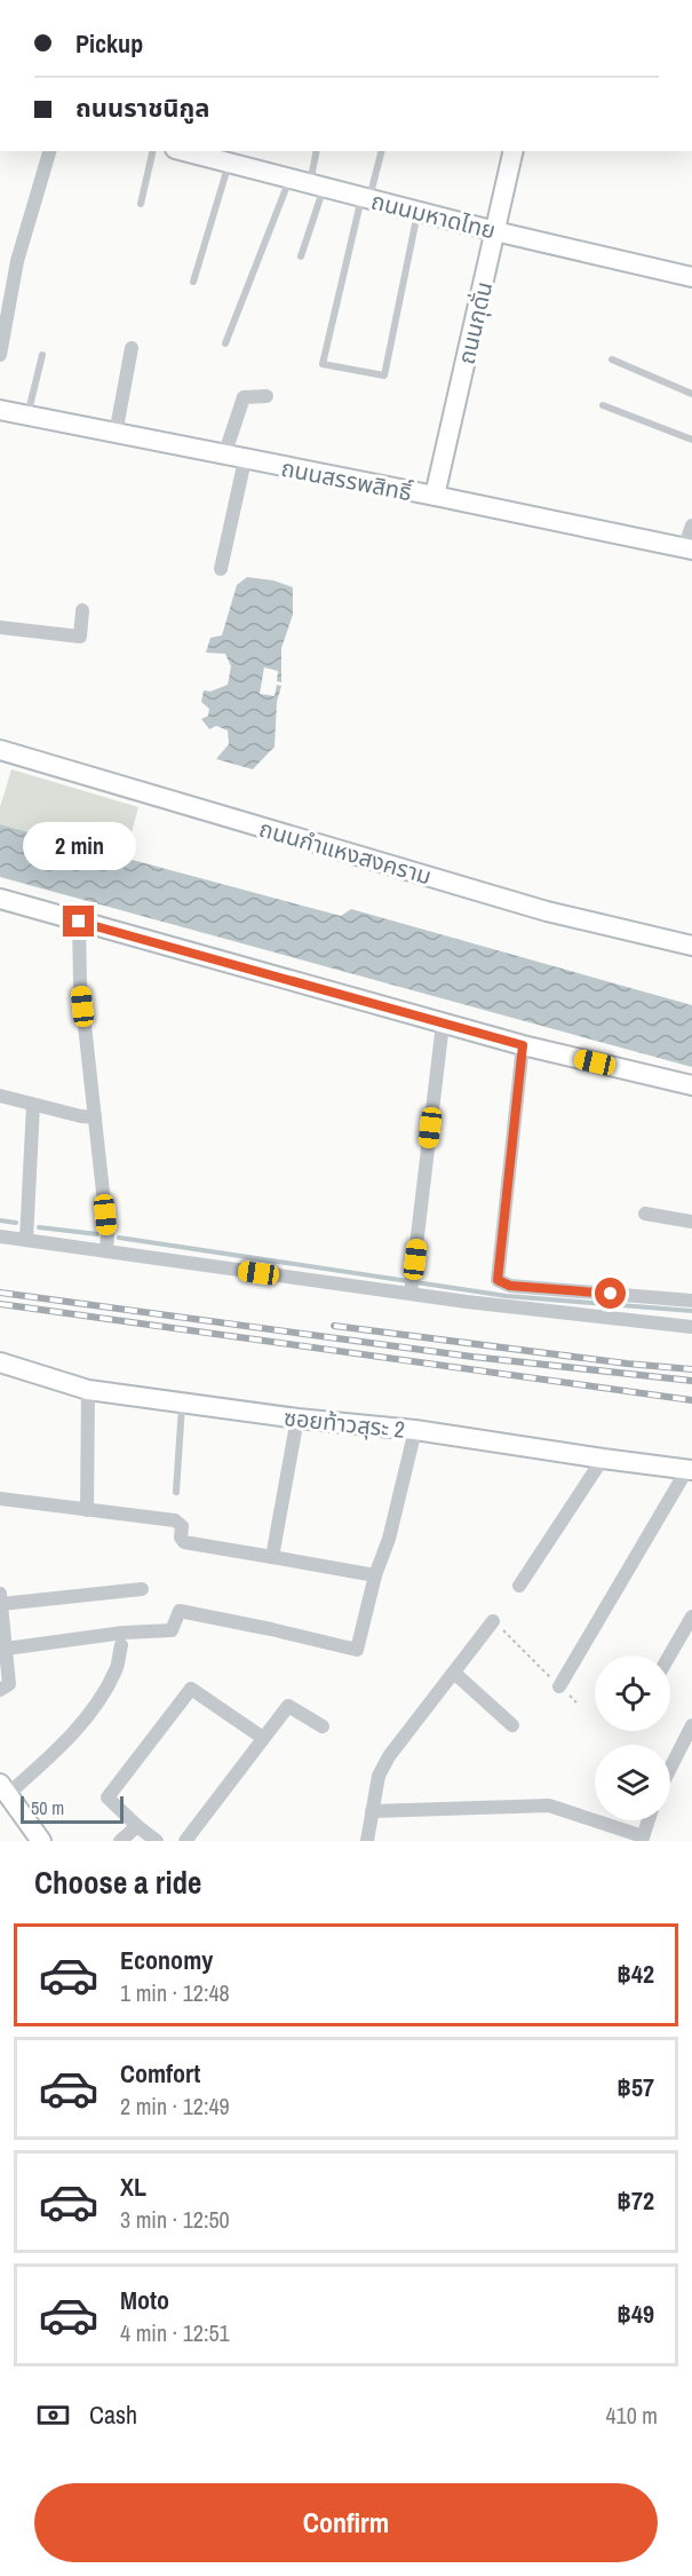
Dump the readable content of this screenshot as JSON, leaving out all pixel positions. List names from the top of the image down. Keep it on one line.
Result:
{"streets":{"street":["ถนนมหาดไทย","ถนนกุดั่น","ถนนสรรพสิทธิ์","ถนนกำแหงสงคราม","ซอยท้าวสุระ 2"]},"crossings":[["ถนนมหาดไทย","ถนนกุดั่น"],["ถนนกุดั่น","ถนนสรรพสิทธิ์"]],"scale_bar":"50 m","page":{"banner":["Pickup","ถนนราชนิกูล"],"bubble":"2 min","scale":"50 m","heading":"Choose a ride","list":[{"name":"Economy","note":"1 min · 12:48","value":"฿42"},{"name":"Comfort","note":"2 min · 12:49","value":"฿57"},{"name":"XL","note":"3 min · 12:50","value":"฿72"},{"name":"Moto","note":"4 min · 12:51","value":"฿49"}],"pay":["Cash","410 m"],"buttons":"Confirm"}}
